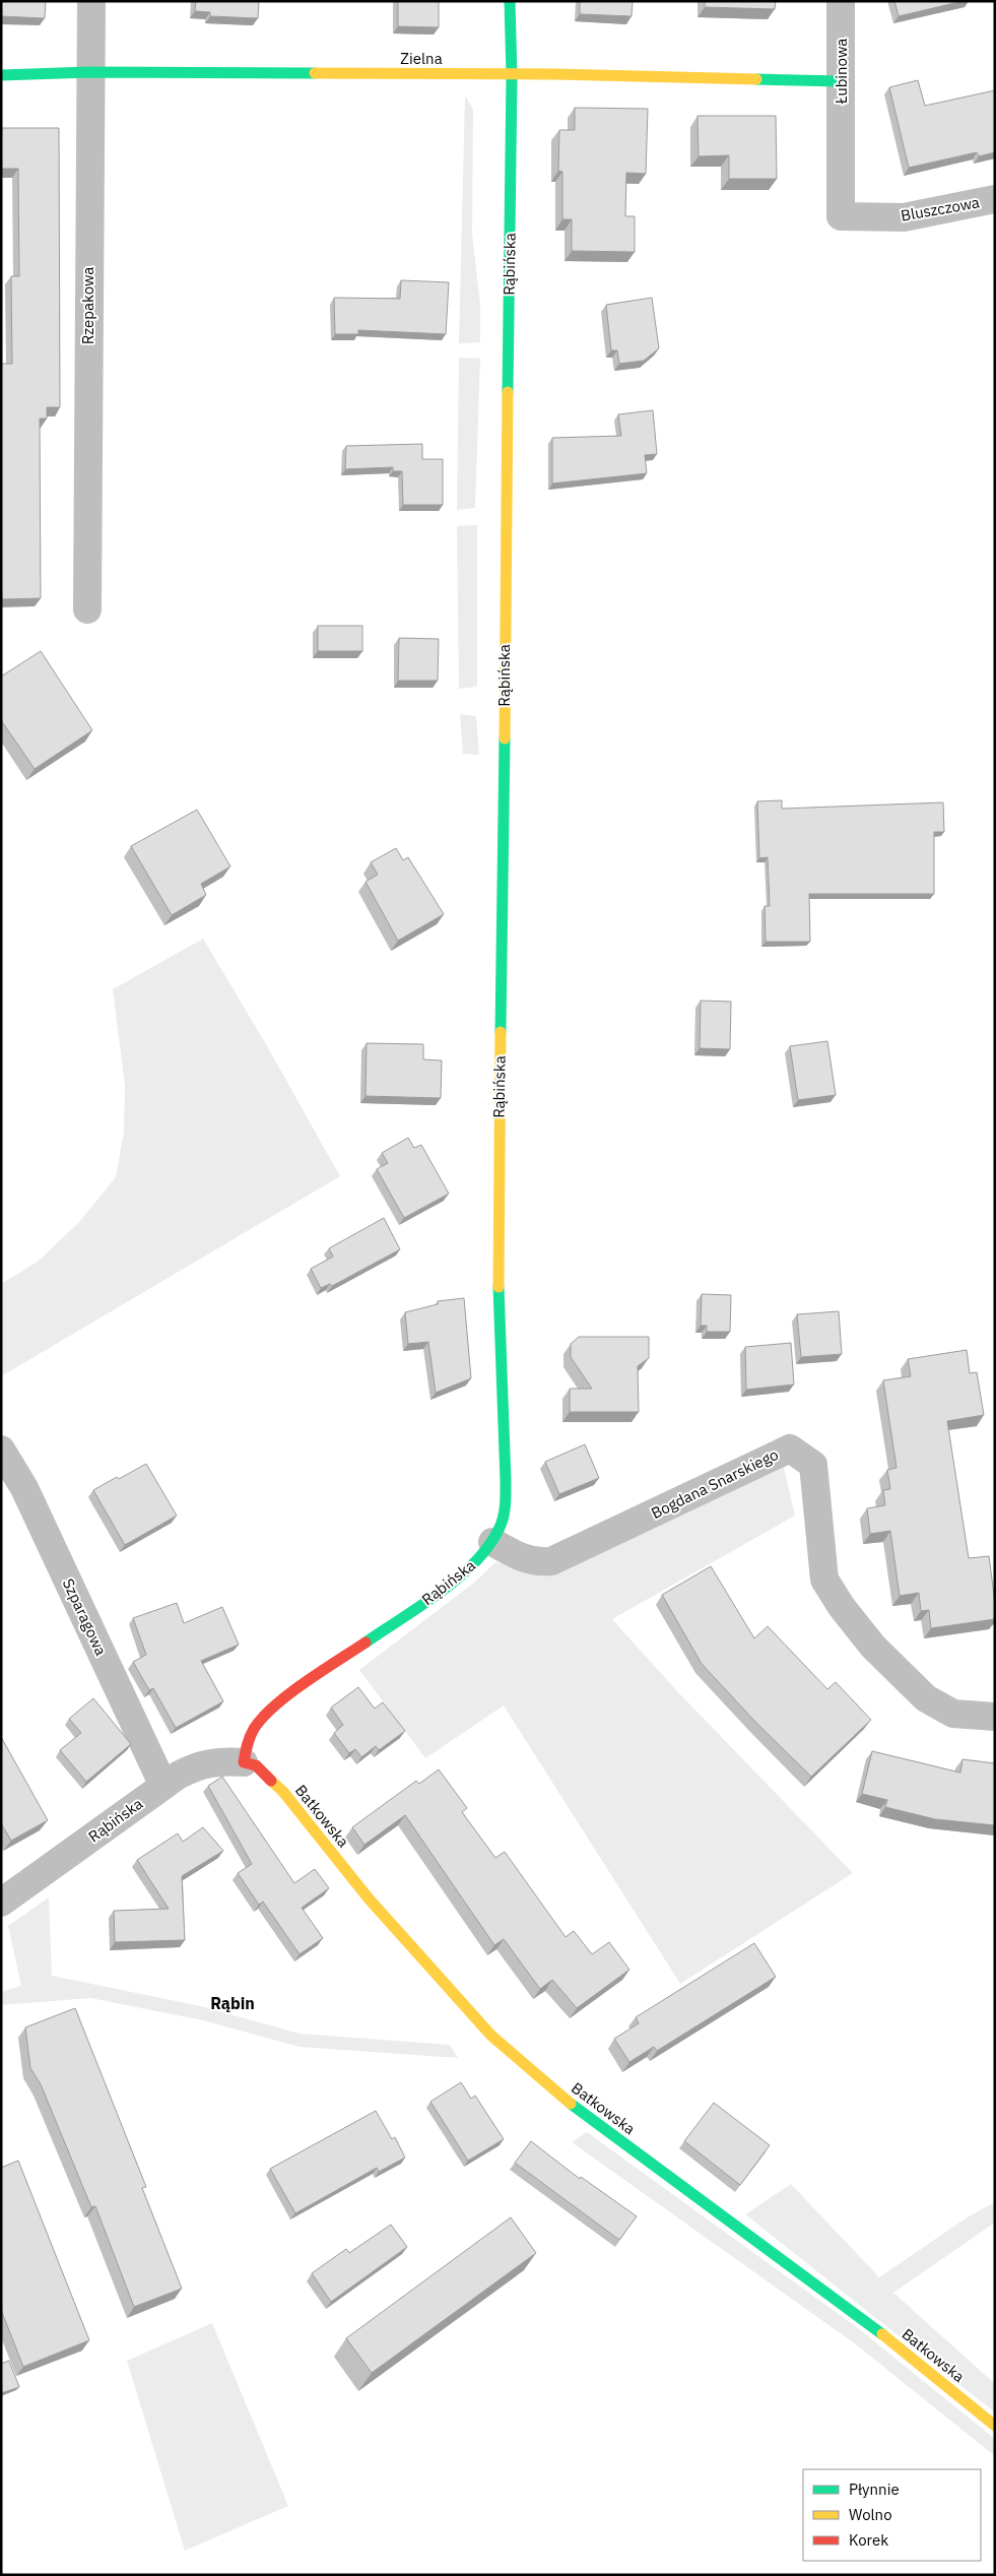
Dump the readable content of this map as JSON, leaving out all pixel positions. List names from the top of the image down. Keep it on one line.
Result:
{"streets":{"street":["Zielna","Łubinowa","Bluszczowa","Rąbińska","Rzepakowa","Bogdana Snarskiego","Szparagowa","Batkowska"]},"crossings":[["Zielna","Łubinowa"],["Zielna","Rąbińska"],["Zielna","Rzepakowa"],["Łubinowa","Bluszczowa"],["Rąbińska","Bogdana Snarskiego"],["Rąbińska","Szparagowa"],["Rąbińska","Batkowska"]],"districts":["Rąbin"],"legend":["Płynnie","Wolno","Korek"]}
